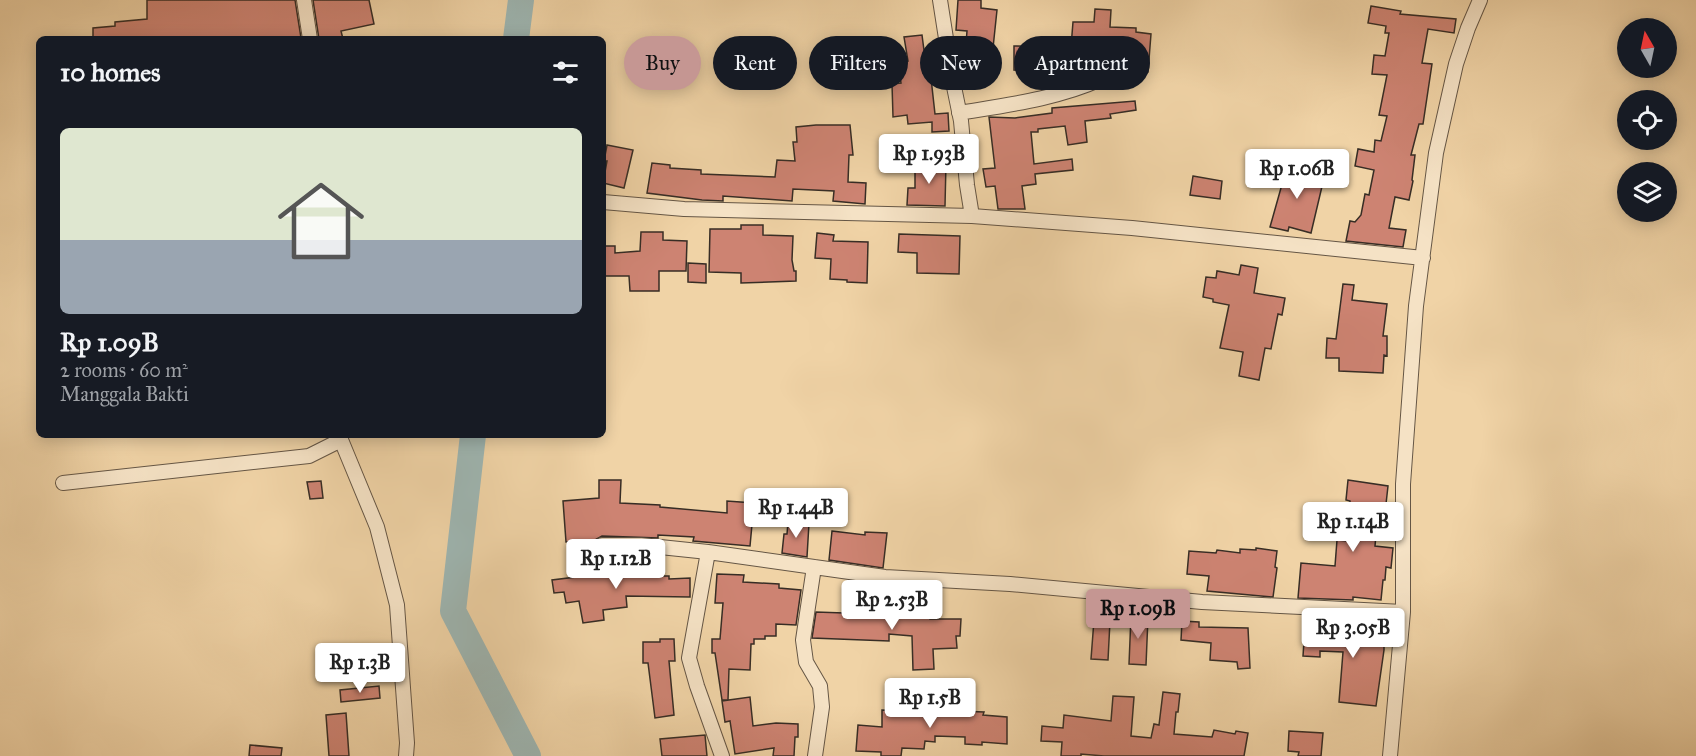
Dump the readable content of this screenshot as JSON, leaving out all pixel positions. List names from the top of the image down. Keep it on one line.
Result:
{"north":"top","page":{"chip":["Buy","Rent","Filters","New","Apartment"],"heading":"10 homes","list":[{"name":"Rp 1.09B","note":"2 rooms · 60 m² · Manggala Bakti"}],"price":["Rp 1.93B","Rp 1.06B","Rp 1.44B","Rp 1.14B","Rp 1.12B","Rp 2.53B","Rp 1.09B","Rp 3.05B","Rp 1.3B","Rp 1.5B"]}}
